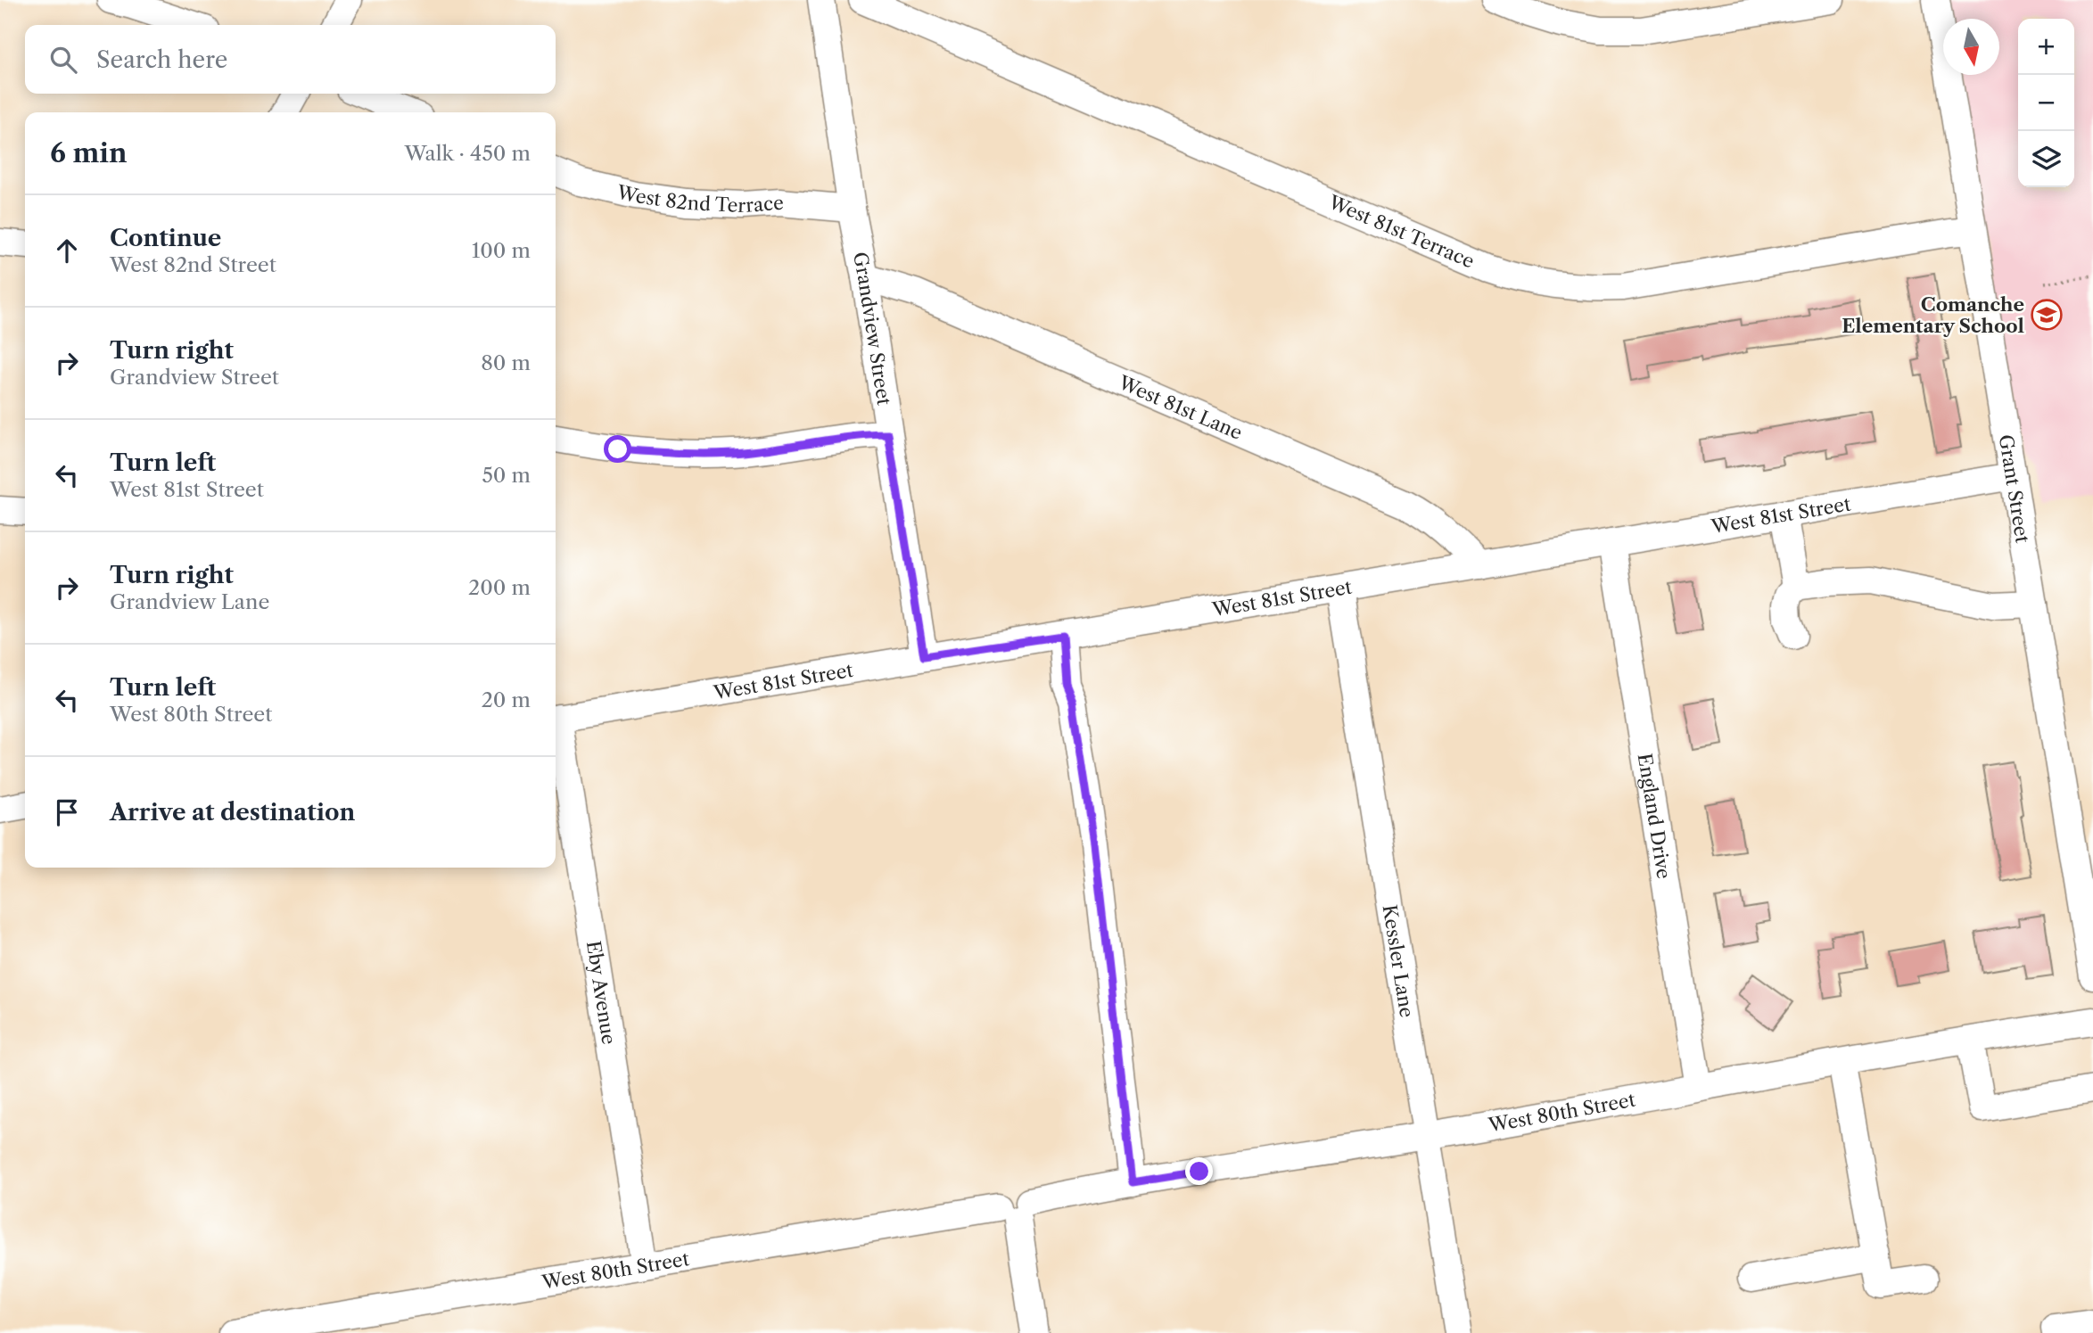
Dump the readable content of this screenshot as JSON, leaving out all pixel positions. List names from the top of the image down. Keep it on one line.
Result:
{"streets":{"street":["West 82nd Terrace","West 81st Terrace","Grandview Street","West 81st Lane","Grant Street","West 81st Street","England Drive","Kessler Lane","Eby Avenue","West 80th Street"]},"crossings":[["West 82nd Terrace","Grandview Street"],["West 81st Terrace","Grant Street"],["Grandview Street","West 81st Lane"],["Grandview Street","West 81st Street"],["West 81st Lane","West 81st Street"],["Grant Street","West 81st Street"],["West 81st Street","England Drive"],["West 81st Street","Kessler Lane"],["England Drive","West 80th Street"],["Kessler Lane","West 80th Street"],["Eby Avenue","West 80th Street"]],"places":{"school or university":["Comanche Elementary School"]},"north":"bottom","page":{"map_buttons":["+","−"],"search":"Search here","heading":["6 min","Walk · 450 m"],"list":[["Continue","West 82nd Street","100 m"],["Turn right","Grandview Street","80 m"],["Turn left","West 81st Street","50 m"],["Turn right","Grandview Lane","200 m"],["Turn left","West 80th Street","20 m"],"Arrive at destination"]}}
